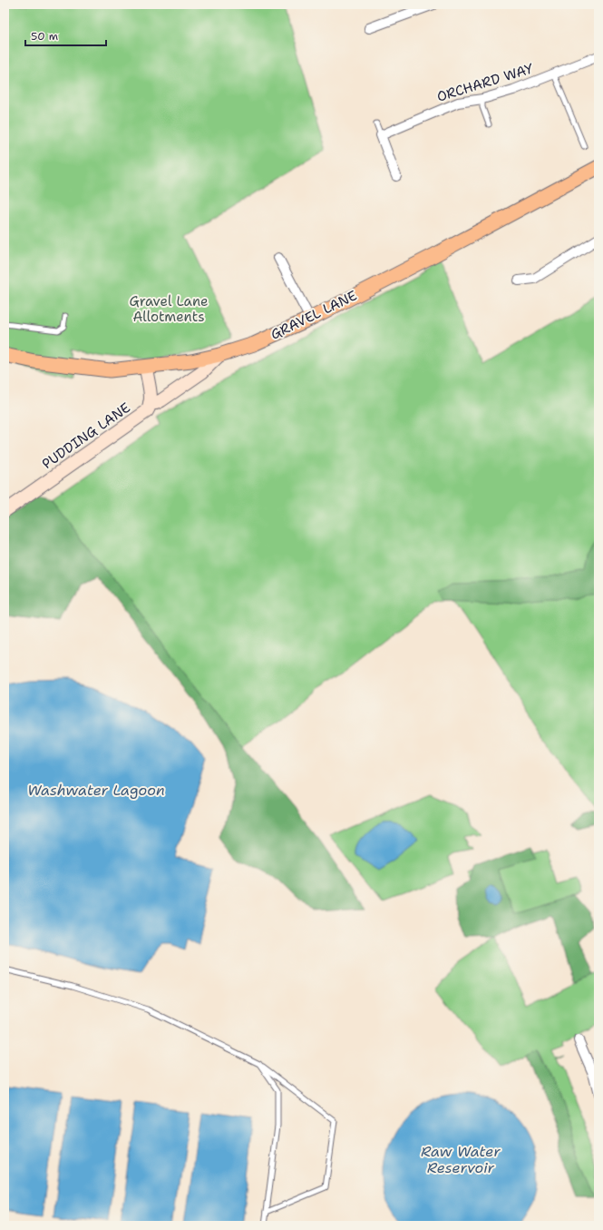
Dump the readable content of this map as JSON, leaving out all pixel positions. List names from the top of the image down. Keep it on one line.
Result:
{"streets":{"main road":["GRAVEL LANE"],"street":["ORCHARD WAY","PUDDING LANE"]},"crossings":[["GRAVEL LANE","PUDDING LANE"]],"water":["Washwater Lagoon","Raw Water Reservoir"],"parks":["Gravel Lane Allotments"],"scale_bar":"50 m"}
